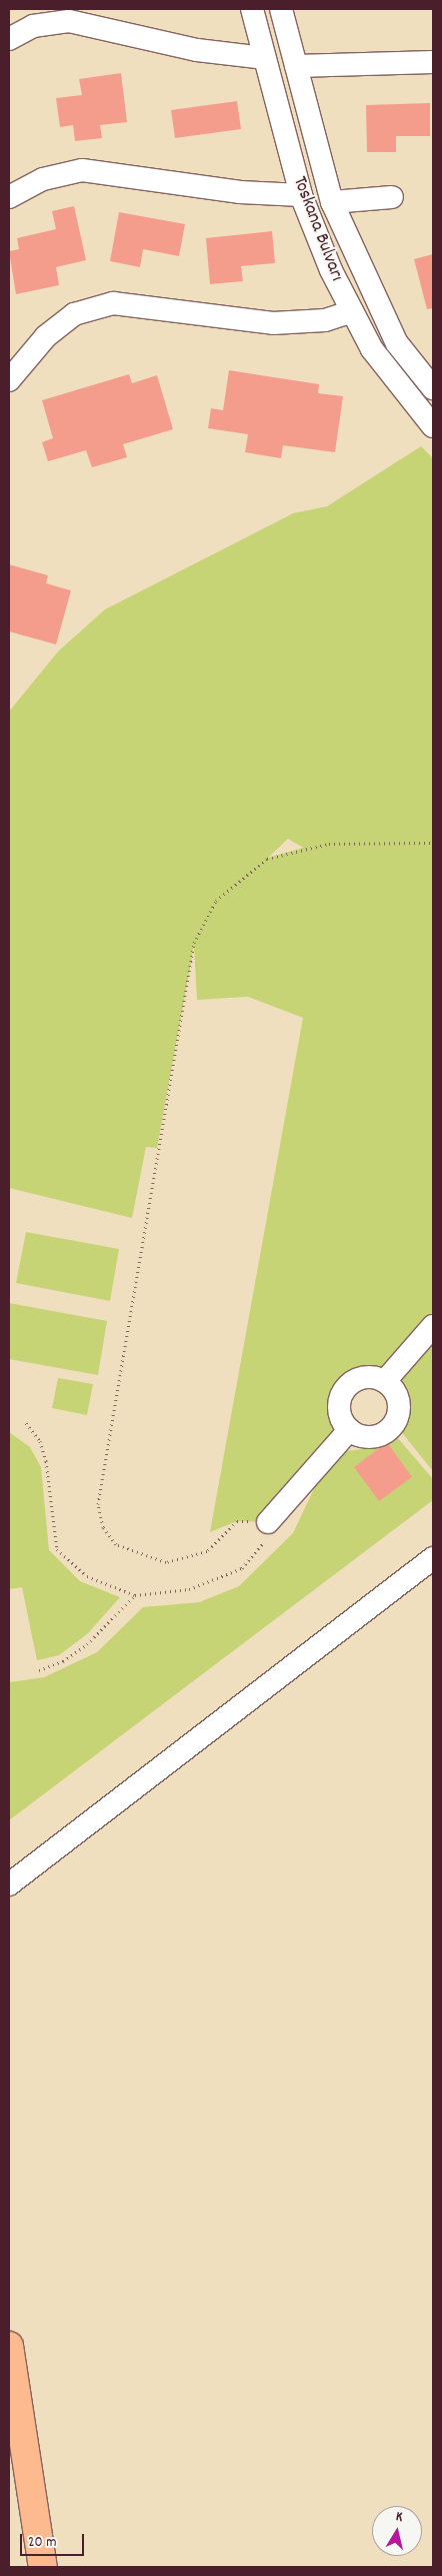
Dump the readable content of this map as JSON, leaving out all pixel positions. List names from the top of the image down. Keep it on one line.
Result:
{"streets":{"street":["Toskana Bulvarı"]},"scale_bar":"20 m","north":"top"}
